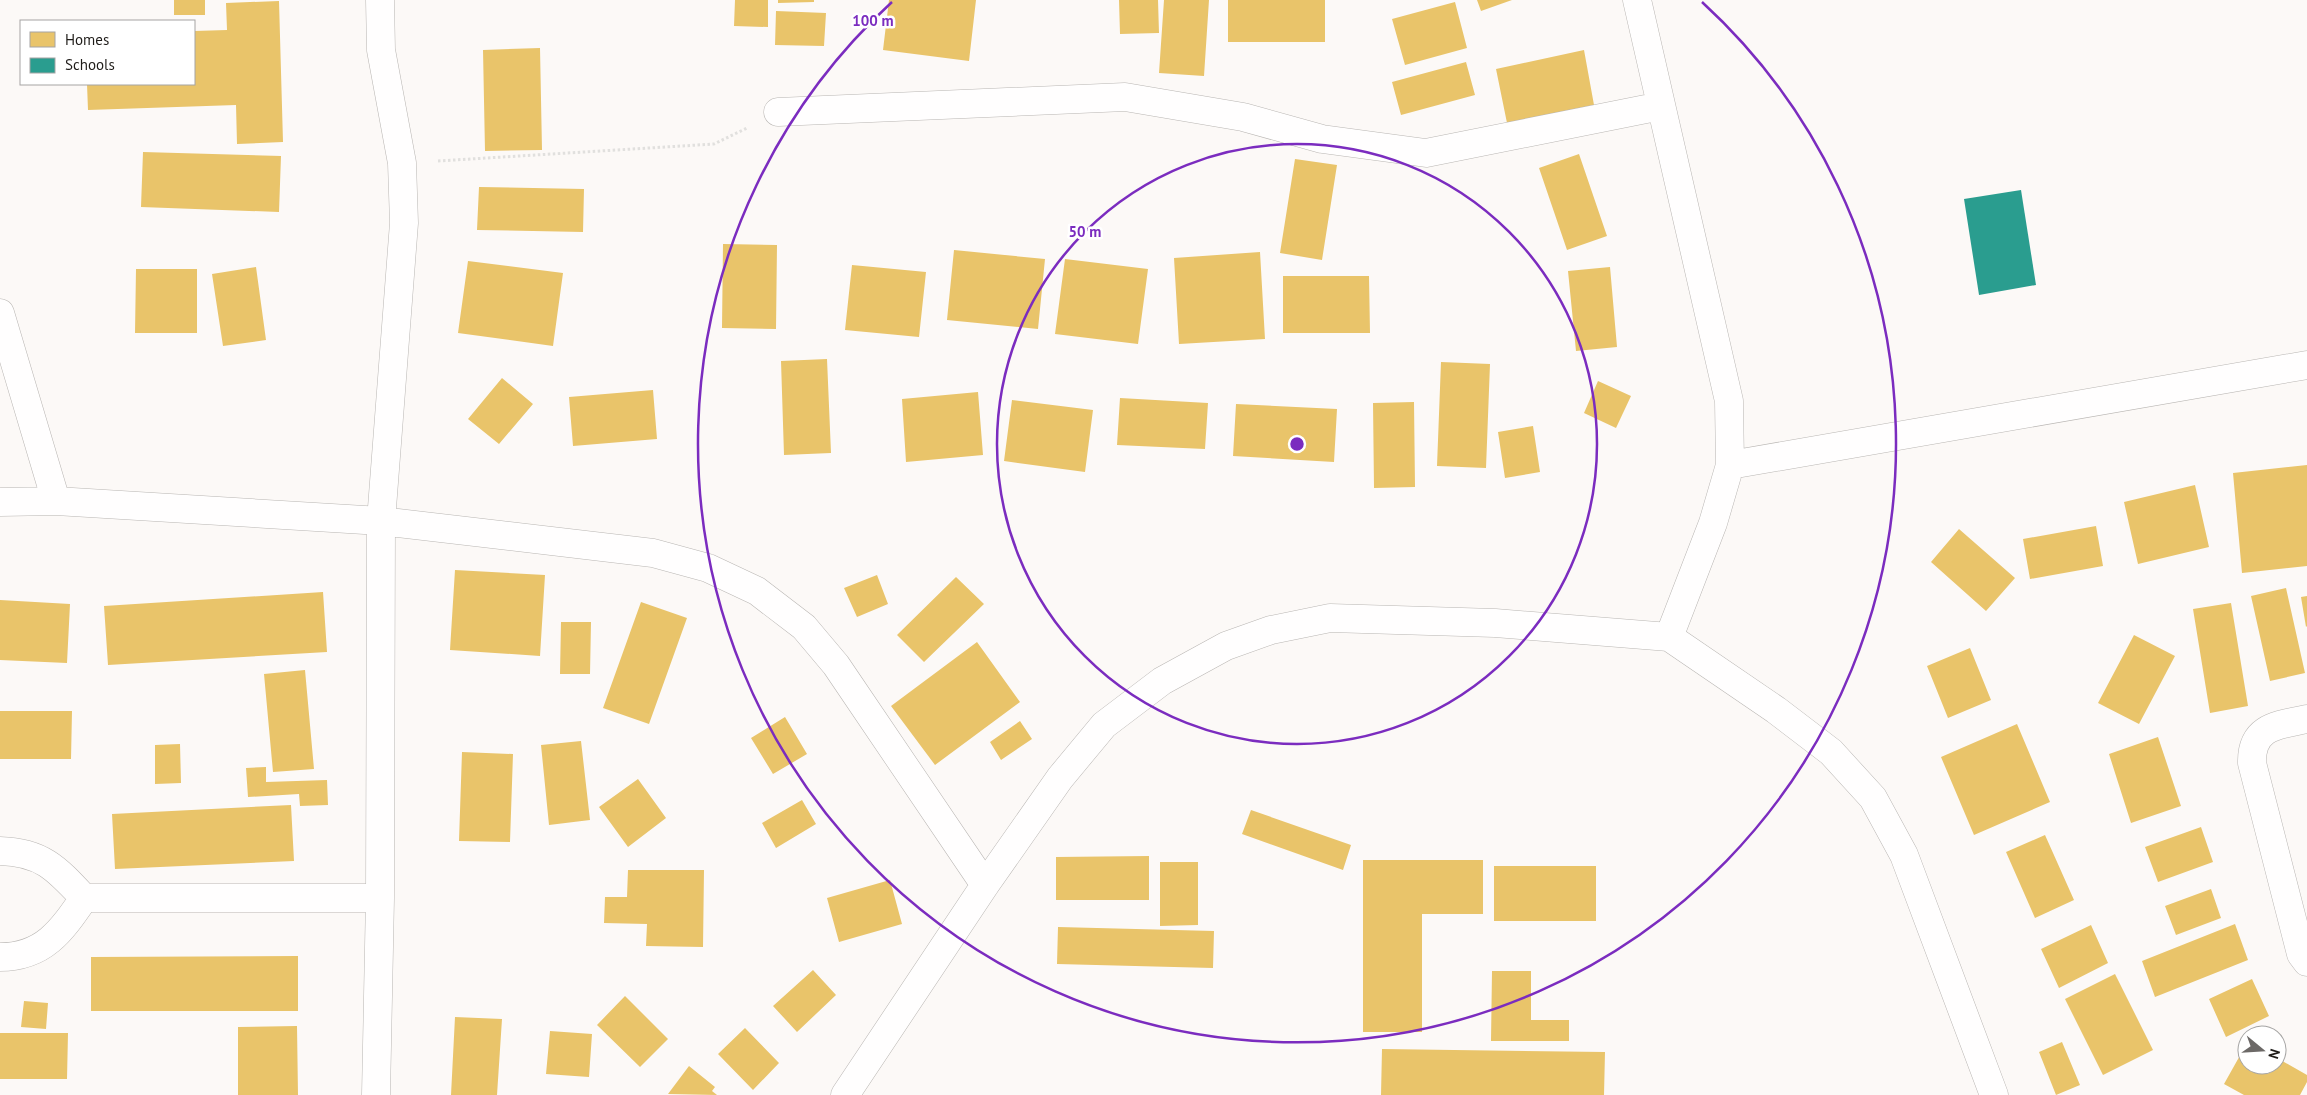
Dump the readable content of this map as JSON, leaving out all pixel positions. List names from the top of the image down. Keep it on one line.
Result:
{"legend":["Homes","Schools"],"north":"right","rings":["100 m","50 m"]}
